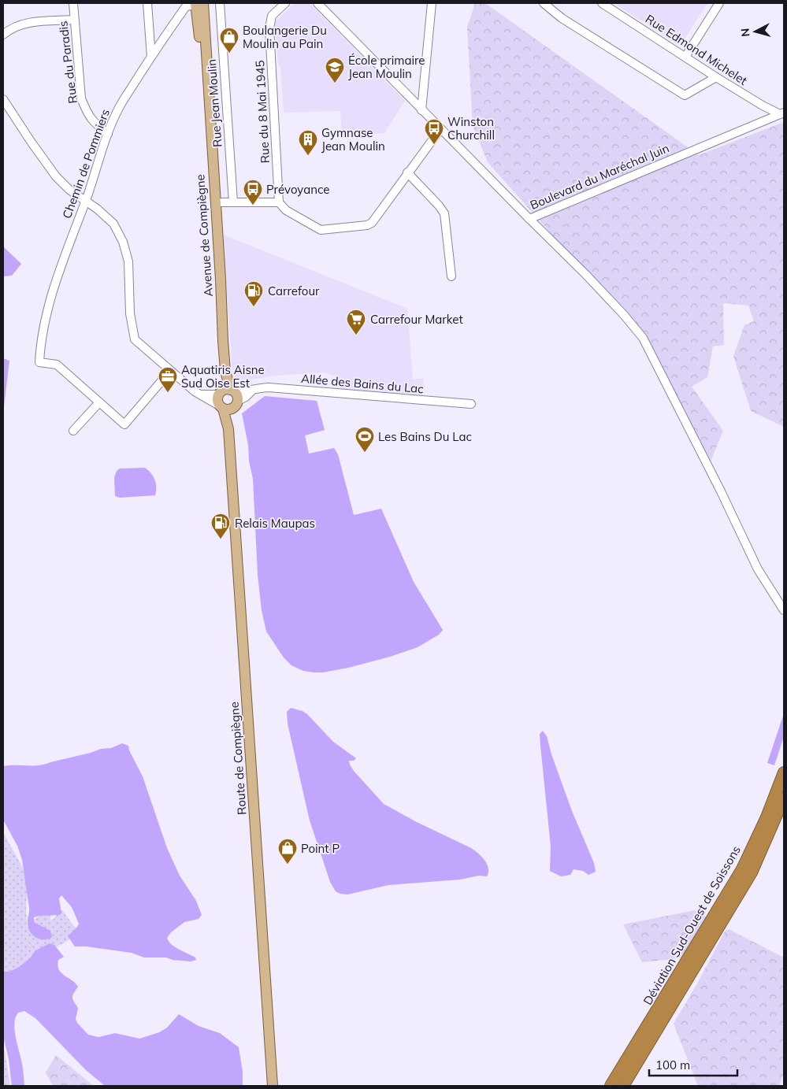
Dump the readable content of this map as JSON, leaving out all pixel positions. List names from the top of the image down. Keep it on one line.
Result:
{"streets":{"highway":["Déviation Sud-Ouest de Soissons"],"main road":["Avenue de Compiègne","Route de Compiègne"],"street":["Rue Edmond Michelet","Rue du Paradis","Rue Jean Moulin","Rue du 8 Mai 1945","Chemin de Pommiers","Boulevard du Maréchal Juin","Allée des Bains du Lac"]},"crossings":[["Rue Edmond Michelet","Boulevard du Maréchal Juin"],["Rue du Paradis","Chemin de Pommiers"],["Chemin de Pommiers","Avenue de Compiègne"],["Avenue de Compiègne","Allée des Bains du Lac"],["Avenue de Compiègne","Route de Compiègne"]],"places":{"shop":["Boulangerie Du Moulin au Pain","Point P"],"school or university":["École primaire Jean Moulin"],"bus stop":["Winston Churchill","Prévoyance"],"building":["Gymnase Jean Moulin"],"fuel station":["Carrefour","Relais Maupas"],"supermarket":["Carrefour Market"],"office":["Aquatiris Aisne Sud Oise Est"],"sports":["Les Bains Du Lac"]},"scale_bar":"100 m","north":"left"}
